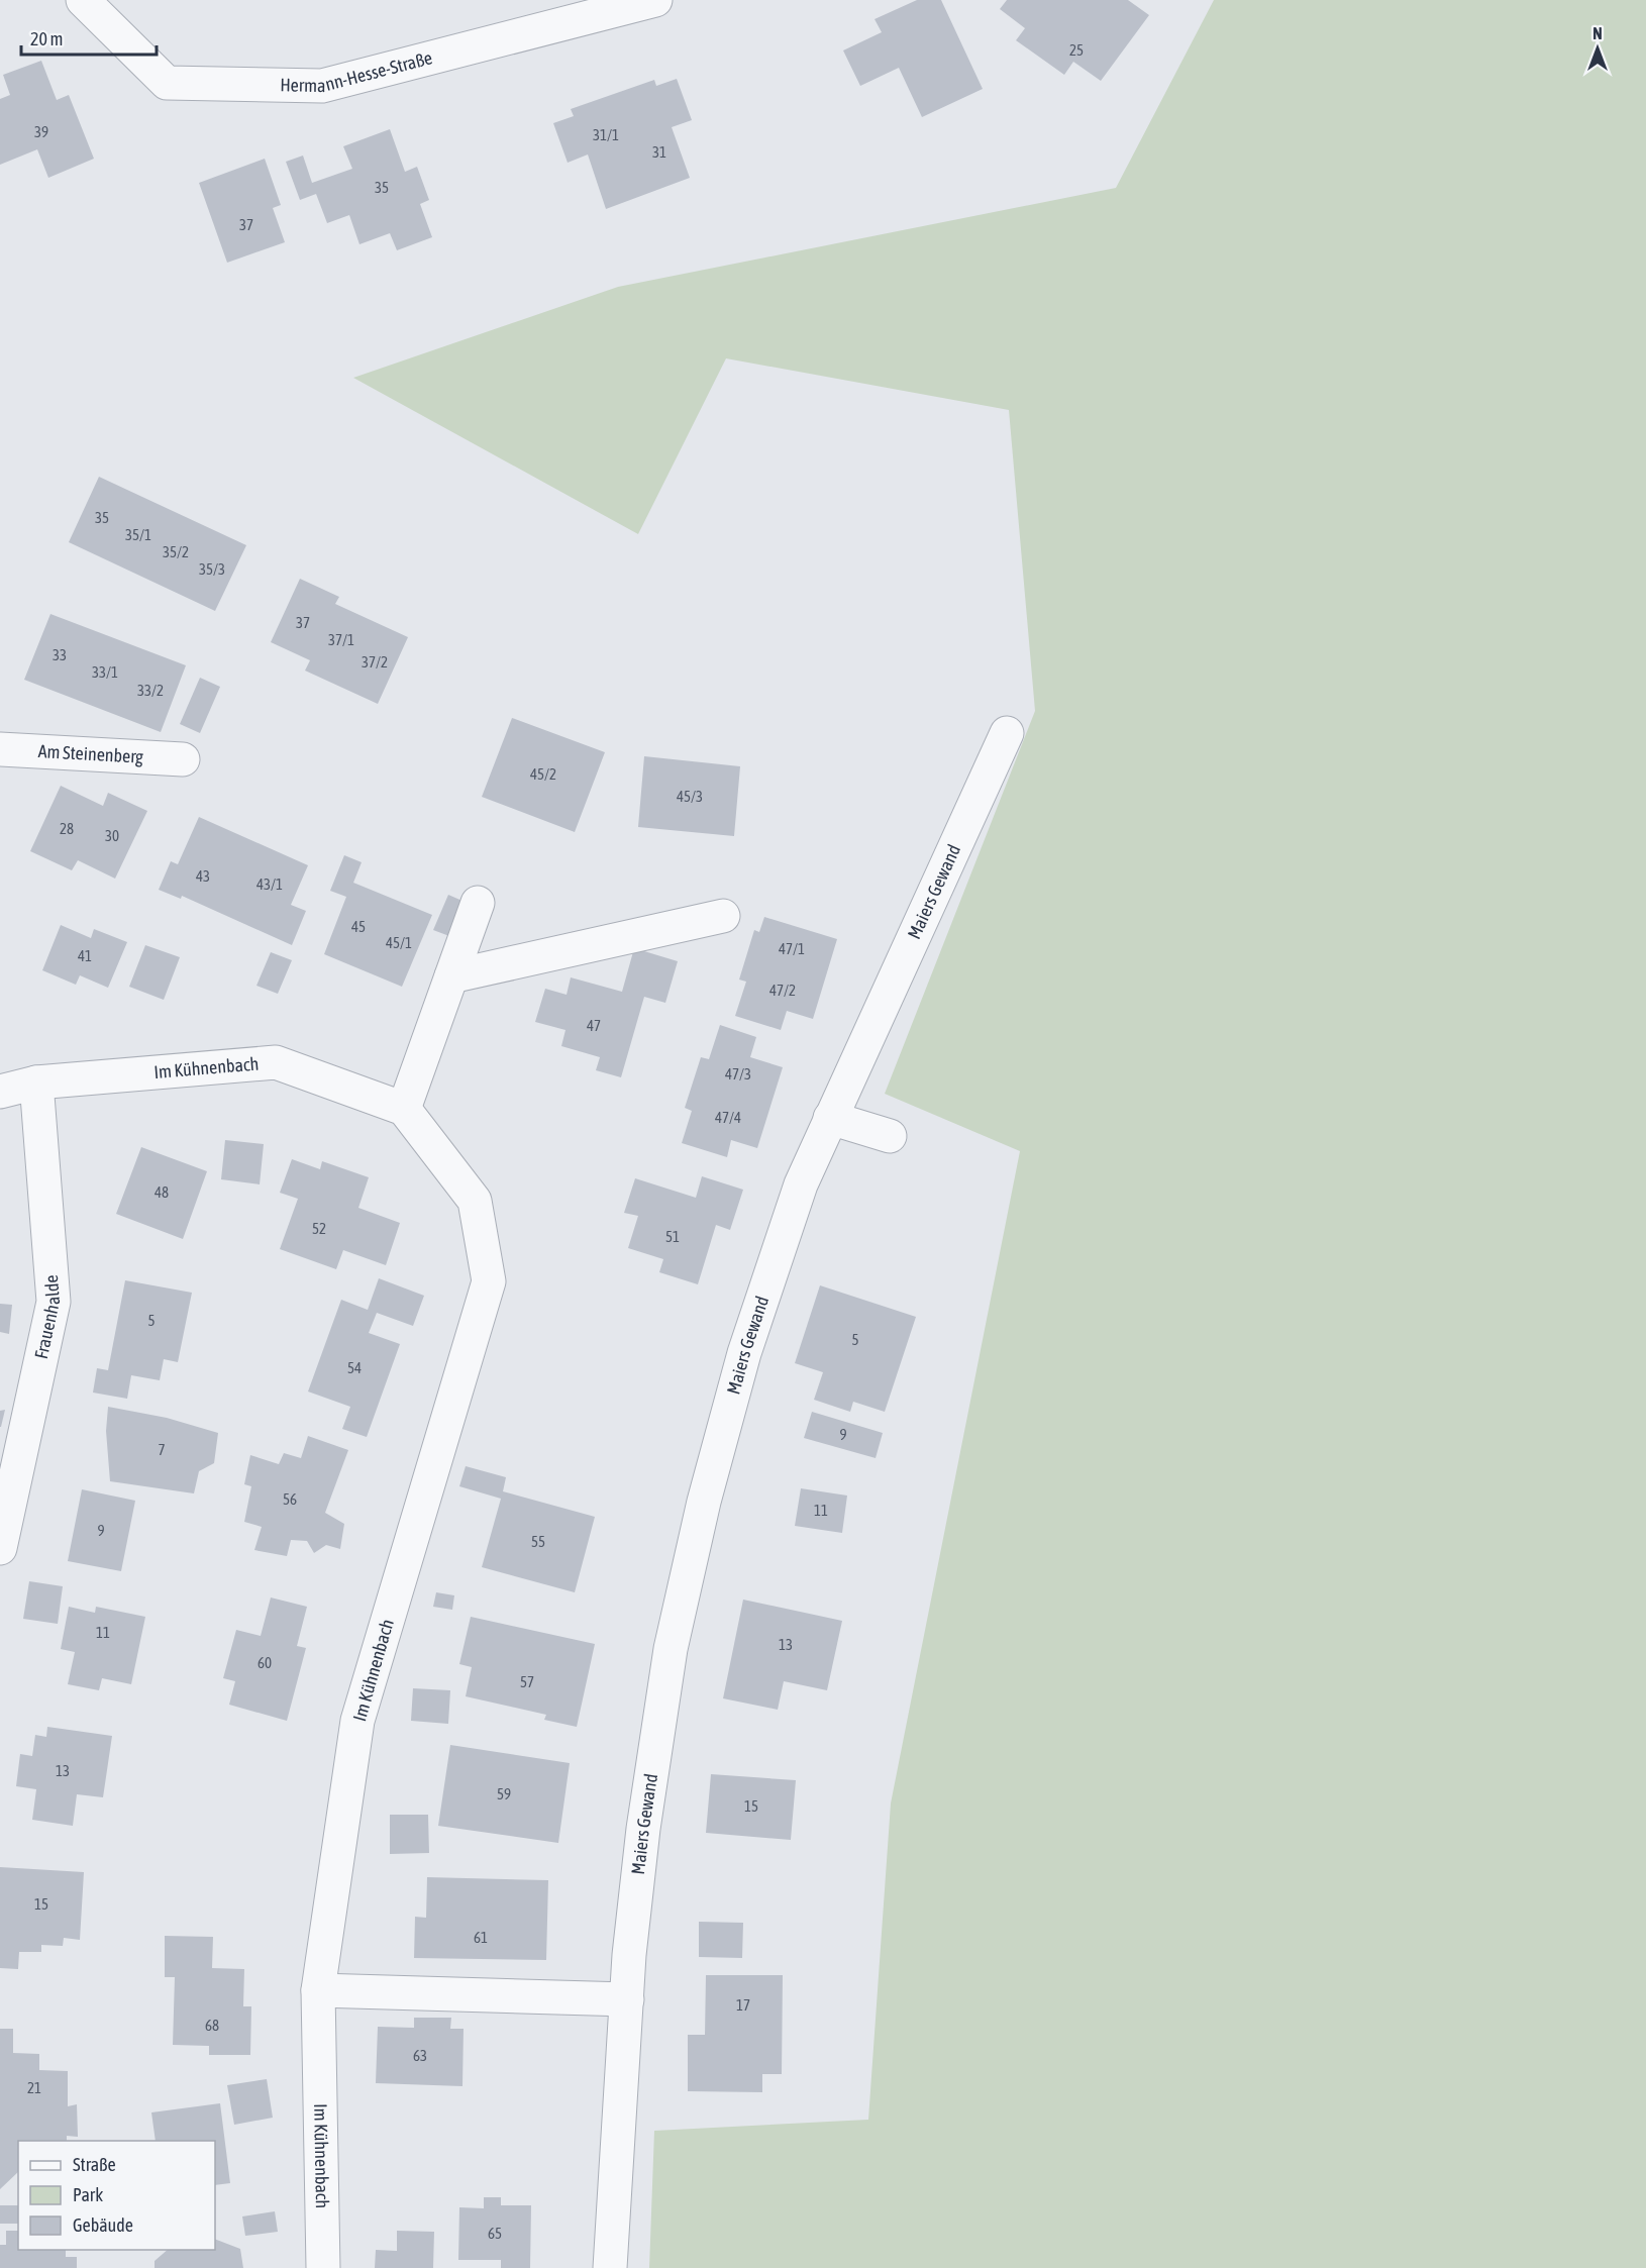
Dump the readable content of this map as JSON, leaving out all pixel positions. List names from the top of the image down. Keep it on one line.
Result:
{"streets":{"street":["Hermann-Hesse-Straße","Am Steinenberg","Maiers Gewand","Im Kühnenbach","Frauenhalde"]},"crossings":[["Im Kühnenbach","Frauenhalde"]],"house_numbers":["25","39","31/1","31","35","37","35","35/1","35/2","35/3","37","37/1","33","37/2","33/1","33/2","45/2","45/3","28","30","43","43/1","45","45/1","47/1","41","47/2","47","47/3","47/4","48","52","51","5","5","54","9","7","56","11","9","55","11","13","60","57","13","59","15","15","61","17","68","63","21","65"],"legend":["Straße","Park","Gebäude"],"scale_bar":"20 m","north":"top"}
